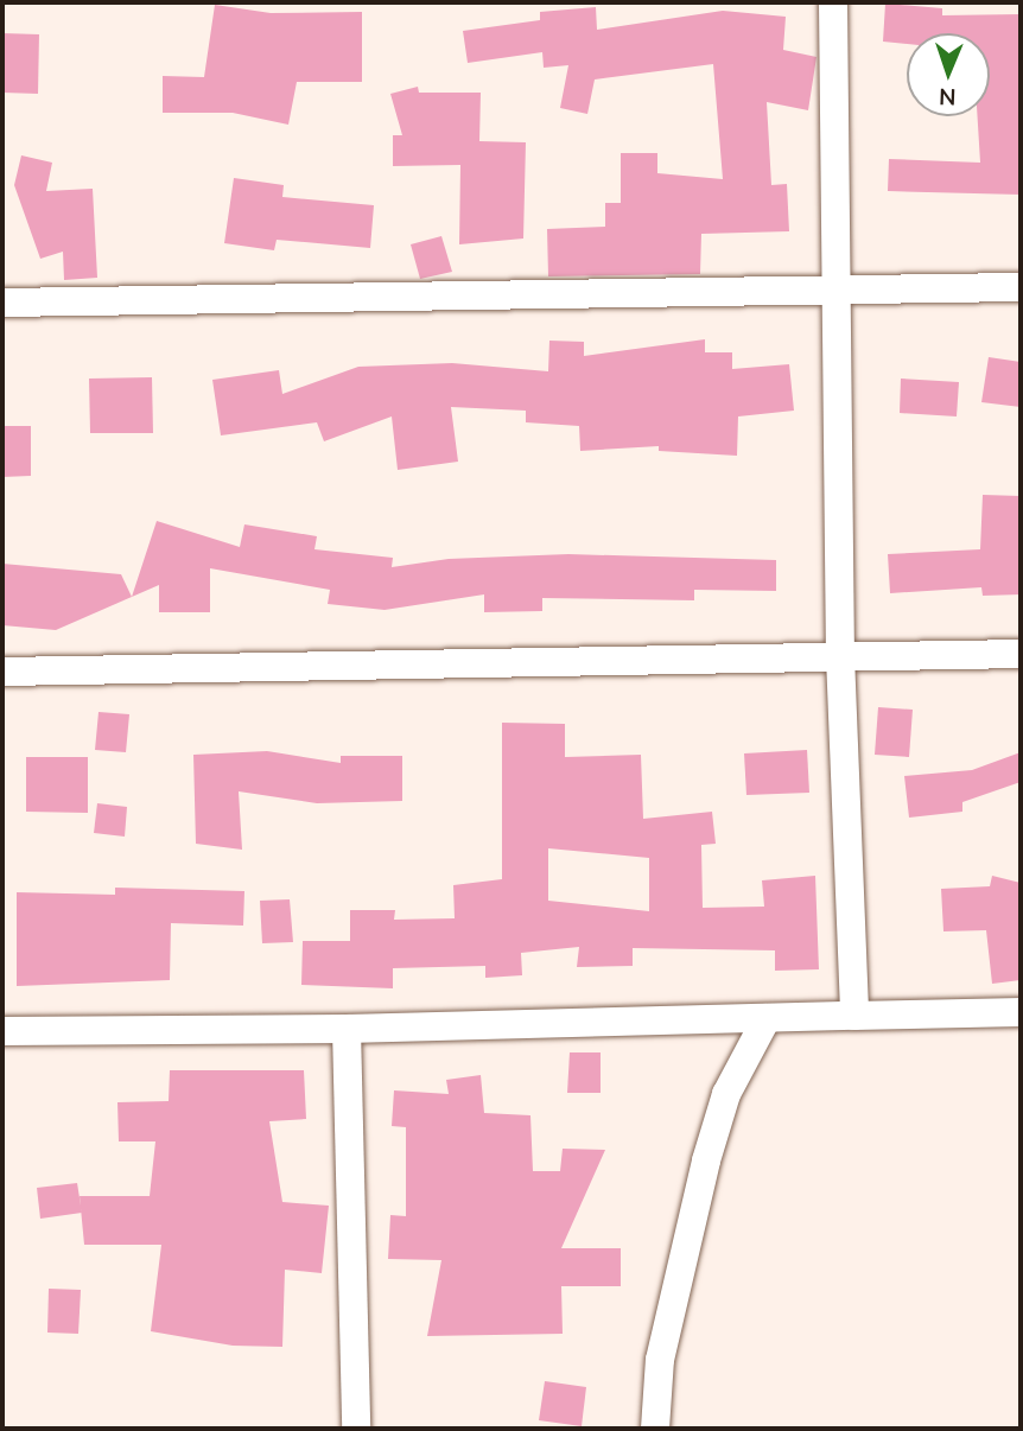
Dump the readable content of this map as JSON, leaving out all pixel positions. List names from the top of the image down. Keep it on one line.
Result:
{"north":"bottom"}
